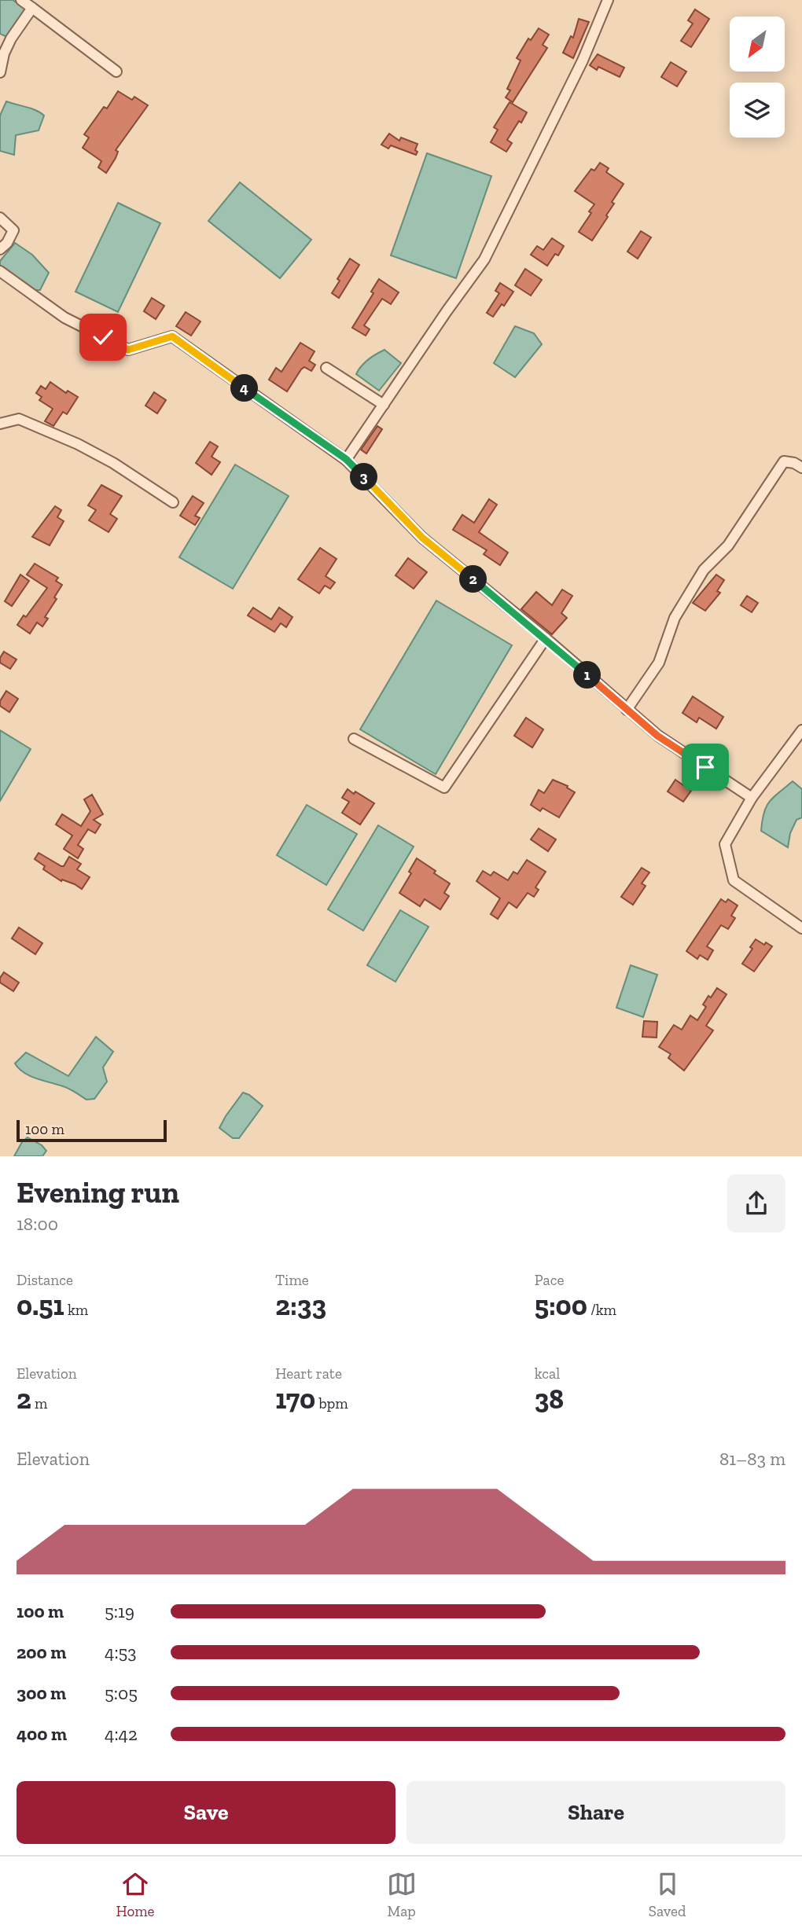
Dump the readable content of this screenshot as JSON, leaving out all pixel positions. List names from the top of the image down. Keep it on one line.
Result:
{"scale_bar":"100 m","north":"bottom left","page":{"pins":["4","3","2","1"],"scale":"100 m","heading":["Evening run","18:00"],"stats":[["Distance","0.51 km"],["Time","2:33"],["Pace","5:00 /km"],["Elevation","2 m"],["Heart rate","170 bpm"],["kcal","38"]],"chart":["Elevation","81–83 m"],"list":[{"name":"100 m","note":"5:19"},{"name":"200 m","note":"4:53"},{"name":"300 m","note":"5:05"},{"name":"400 m","note":"4:42"}],"buttons":["Save","Share"],"tabs":["Home","Map","Saved"]}}
